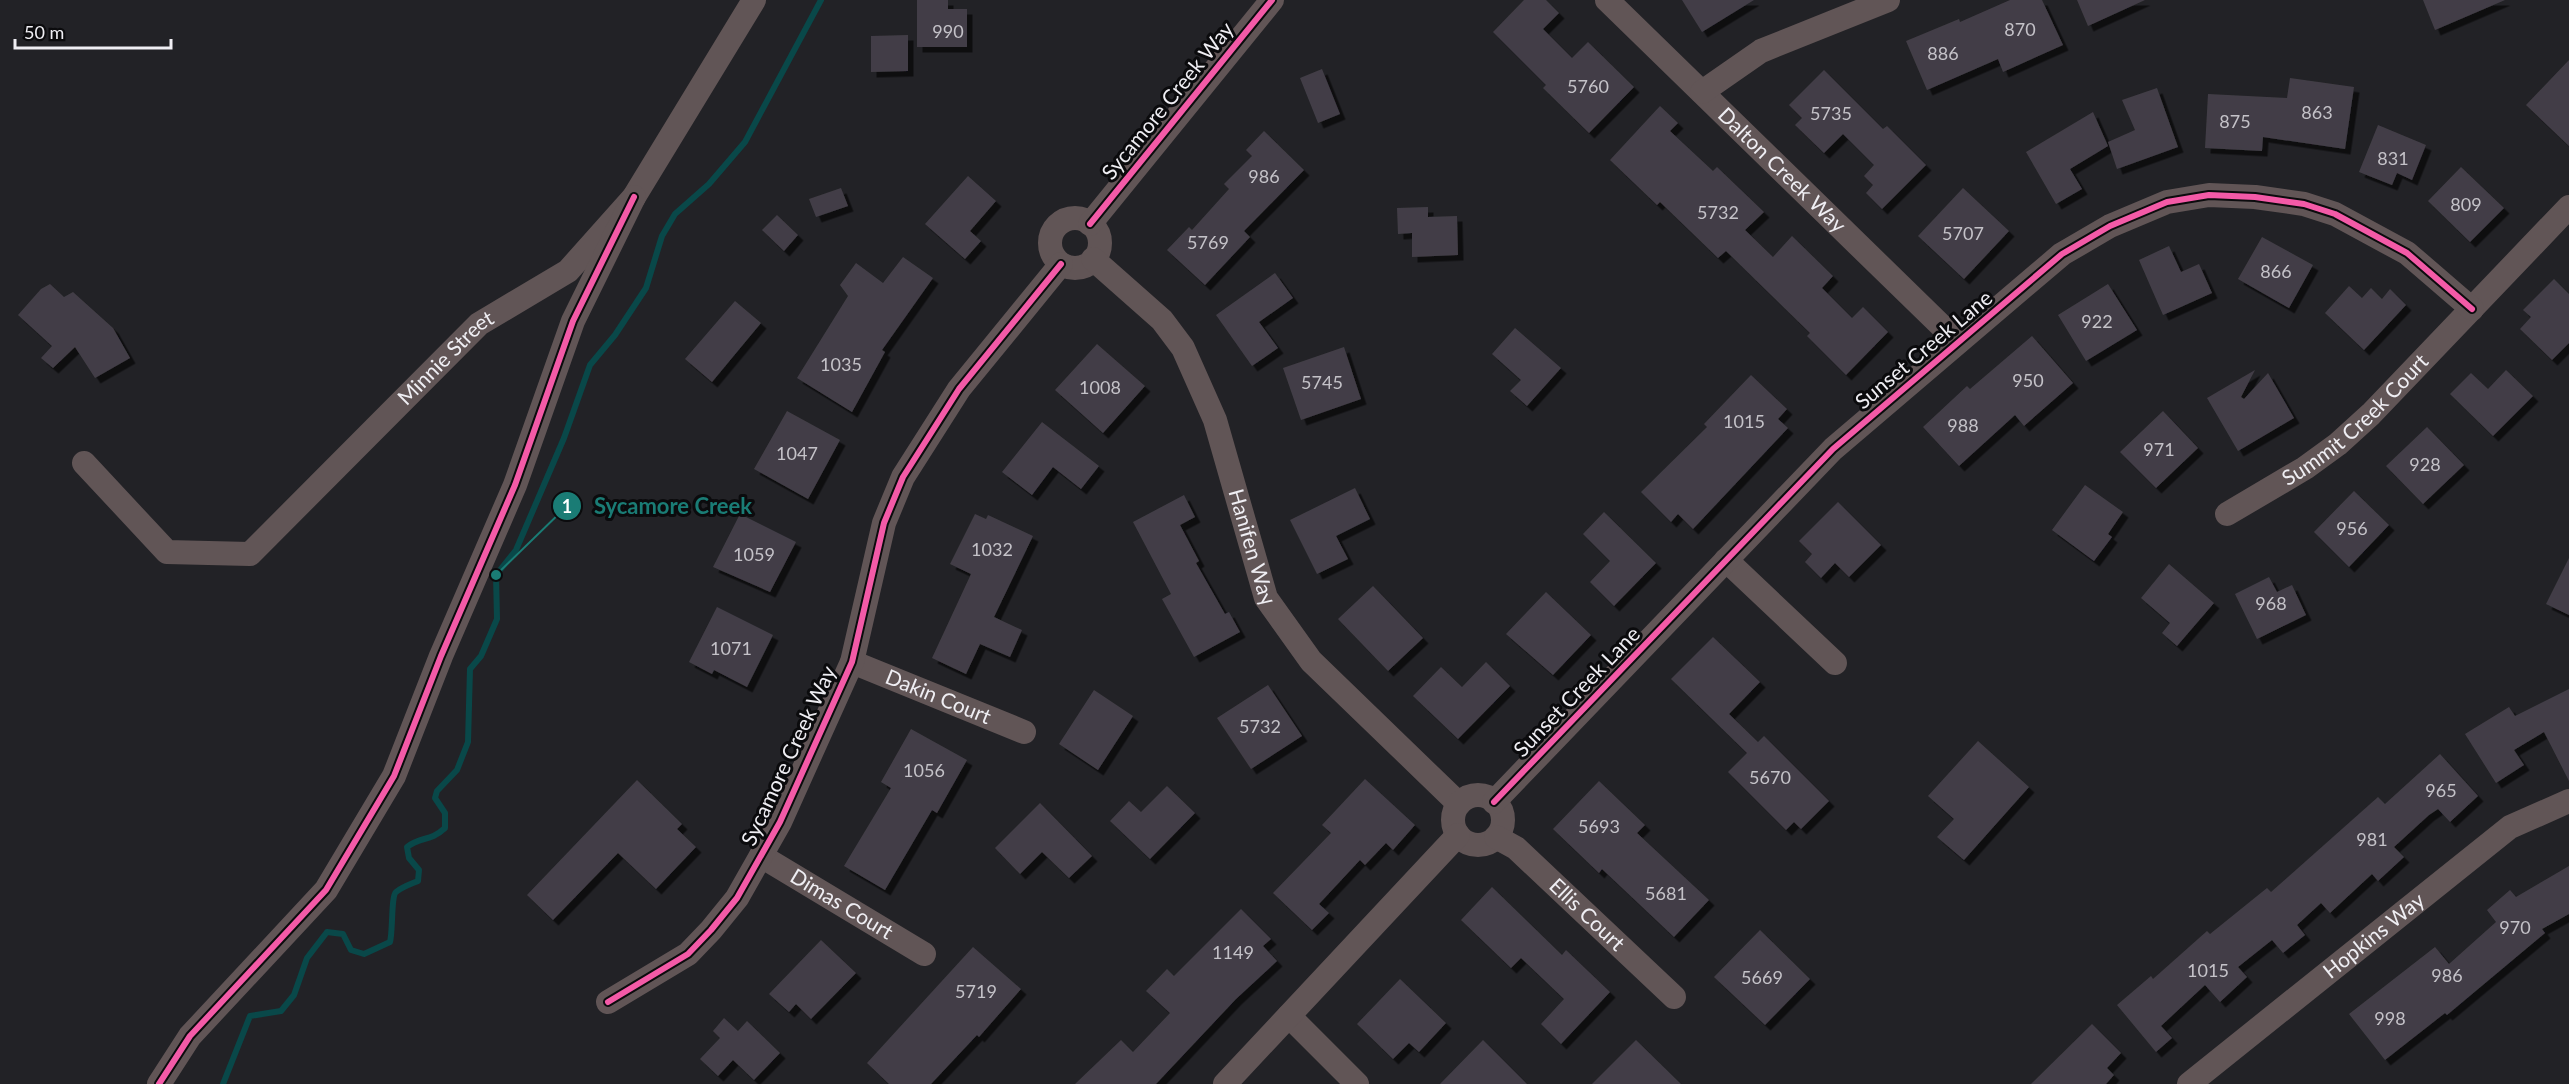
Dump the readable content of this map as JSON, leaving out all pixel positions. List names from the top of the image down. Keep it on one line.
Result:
{"streets":{"street":["Sycamore Creek Way","Dalton Creek Way","Sunset Creek Lane","Minnie Street","Summit Creek Court","Hanifen Way","Dakin Court","Dimas Court","Ellis Court","Hopkins Way"]},"crossings":[["Sycamore Creek Way","Hanifen Way"],["Sycamore Creek Way","Dakin Court"],["Sycamore Creek Way","Dimas Court"],["Dalton Creek Way","Sunset Creek Lane"],["Sunset Creek Lane","Summit Creek Court"],["Sunset Creek Lane","Hanifen Way"],["Sunset Creek Lane","Ellis Court"],["Hanifen Way","Ellis Court"]],"places":["Sycamore Creek"],"house_numbers":["870","990","886","5760","863","5735","875","831","986","809","5732","5707","5769","866","922","1035","950","5745","1008","1015","988","971","1047","928","956","1032","1059","968","1071","5732","1056","5670","965","5693","981","5681","970","1149","1015","986","5669","5719","998"],"scale_bar":"50 m"}
